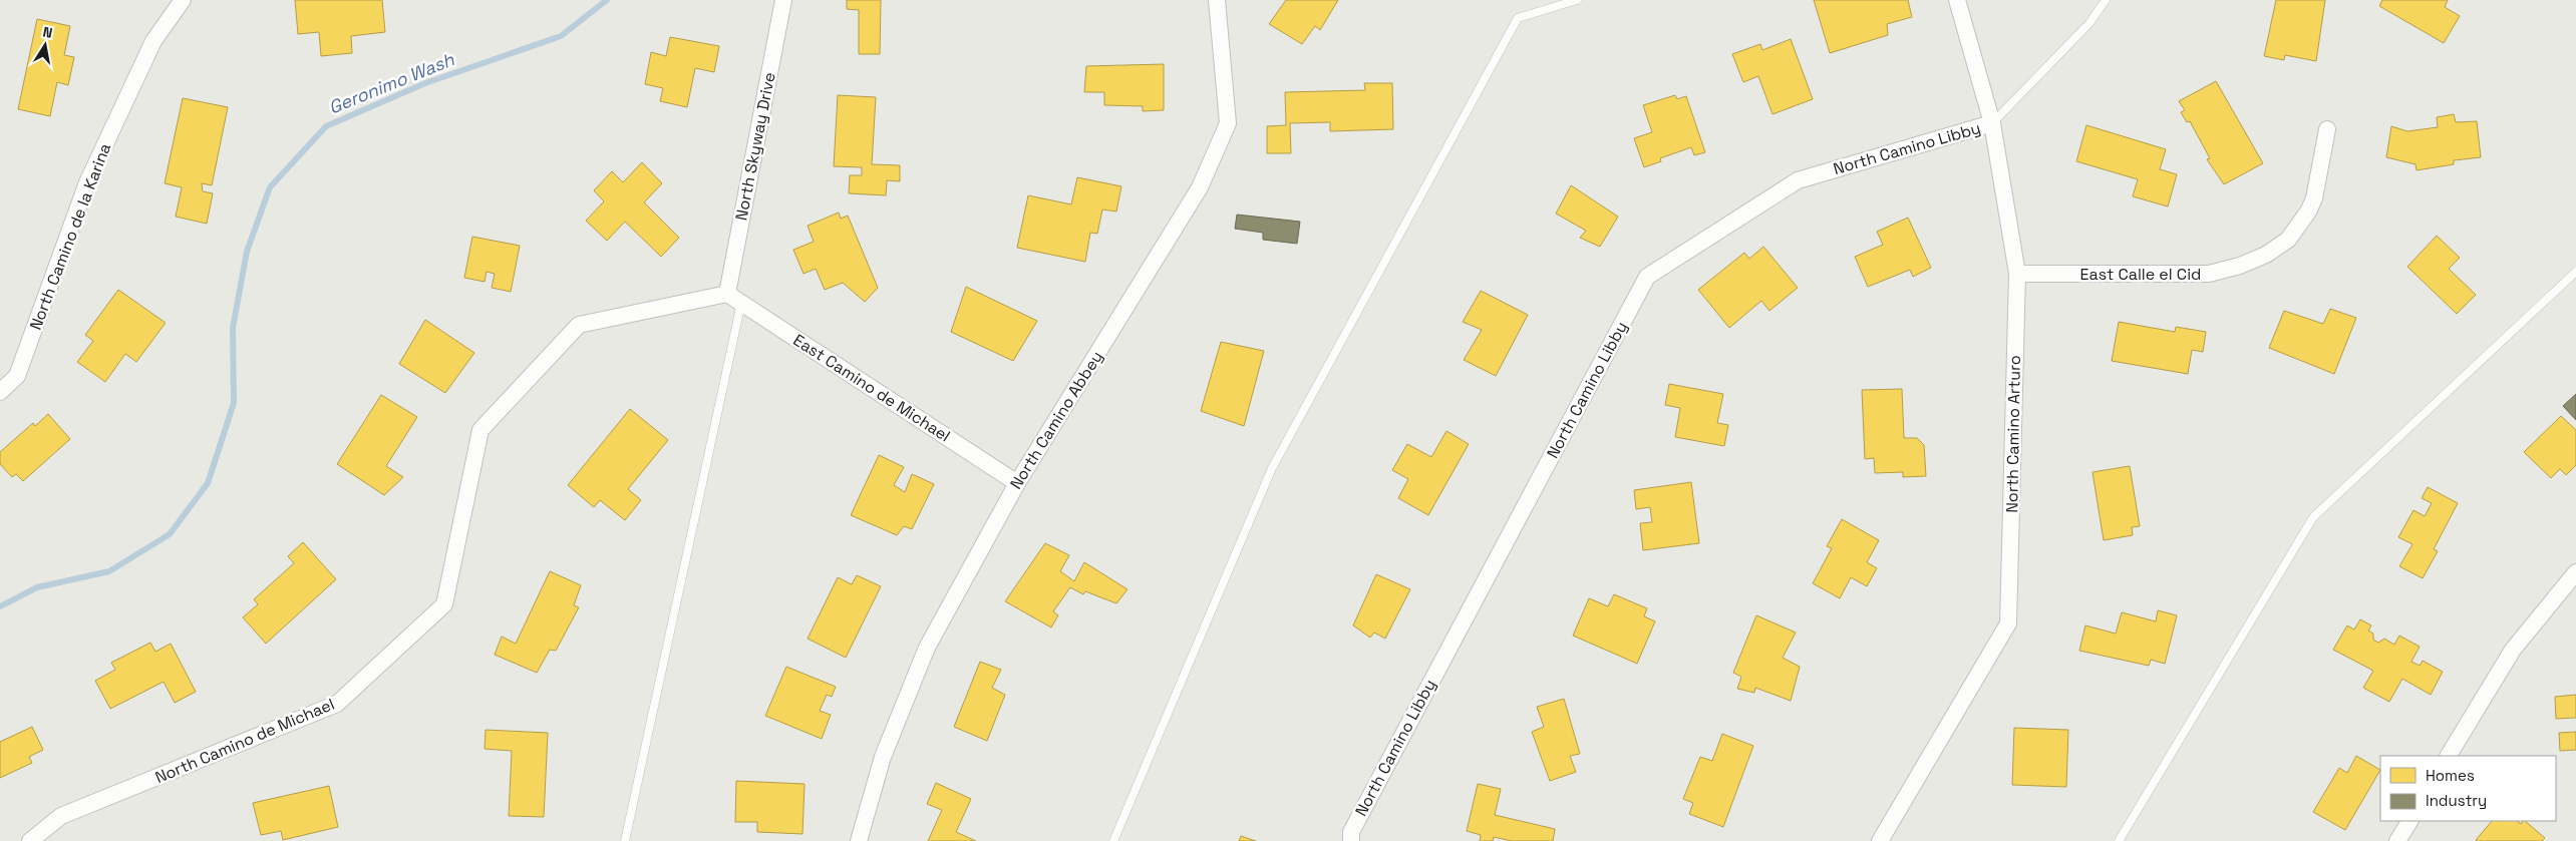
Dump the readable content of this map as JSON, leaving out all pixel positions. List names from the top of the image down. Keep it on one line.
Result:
{"streets":{"street":["North Skyway Drive","North Camino Libby","North Camino de la Karina","East Calle el Cid","East Camino de Michael","North Camino Abbey","North Camino Arturo","North Camino de Michael"]},"crossings":[["North Skyway Drive","East Camino de Michael"],["North Skyway Drive","North Camino de Michael"],["North Camino Libby","North Camino Arturo"],["East Calle el Cid","North Camino Arturo"],["East Camino de Michael","North Camino Abbey"],["East Camino de Michael","North Camino de Michael"]],"water":["Geronimo Wash"],"legend":["Homes","Industry"],"north":"top"}
